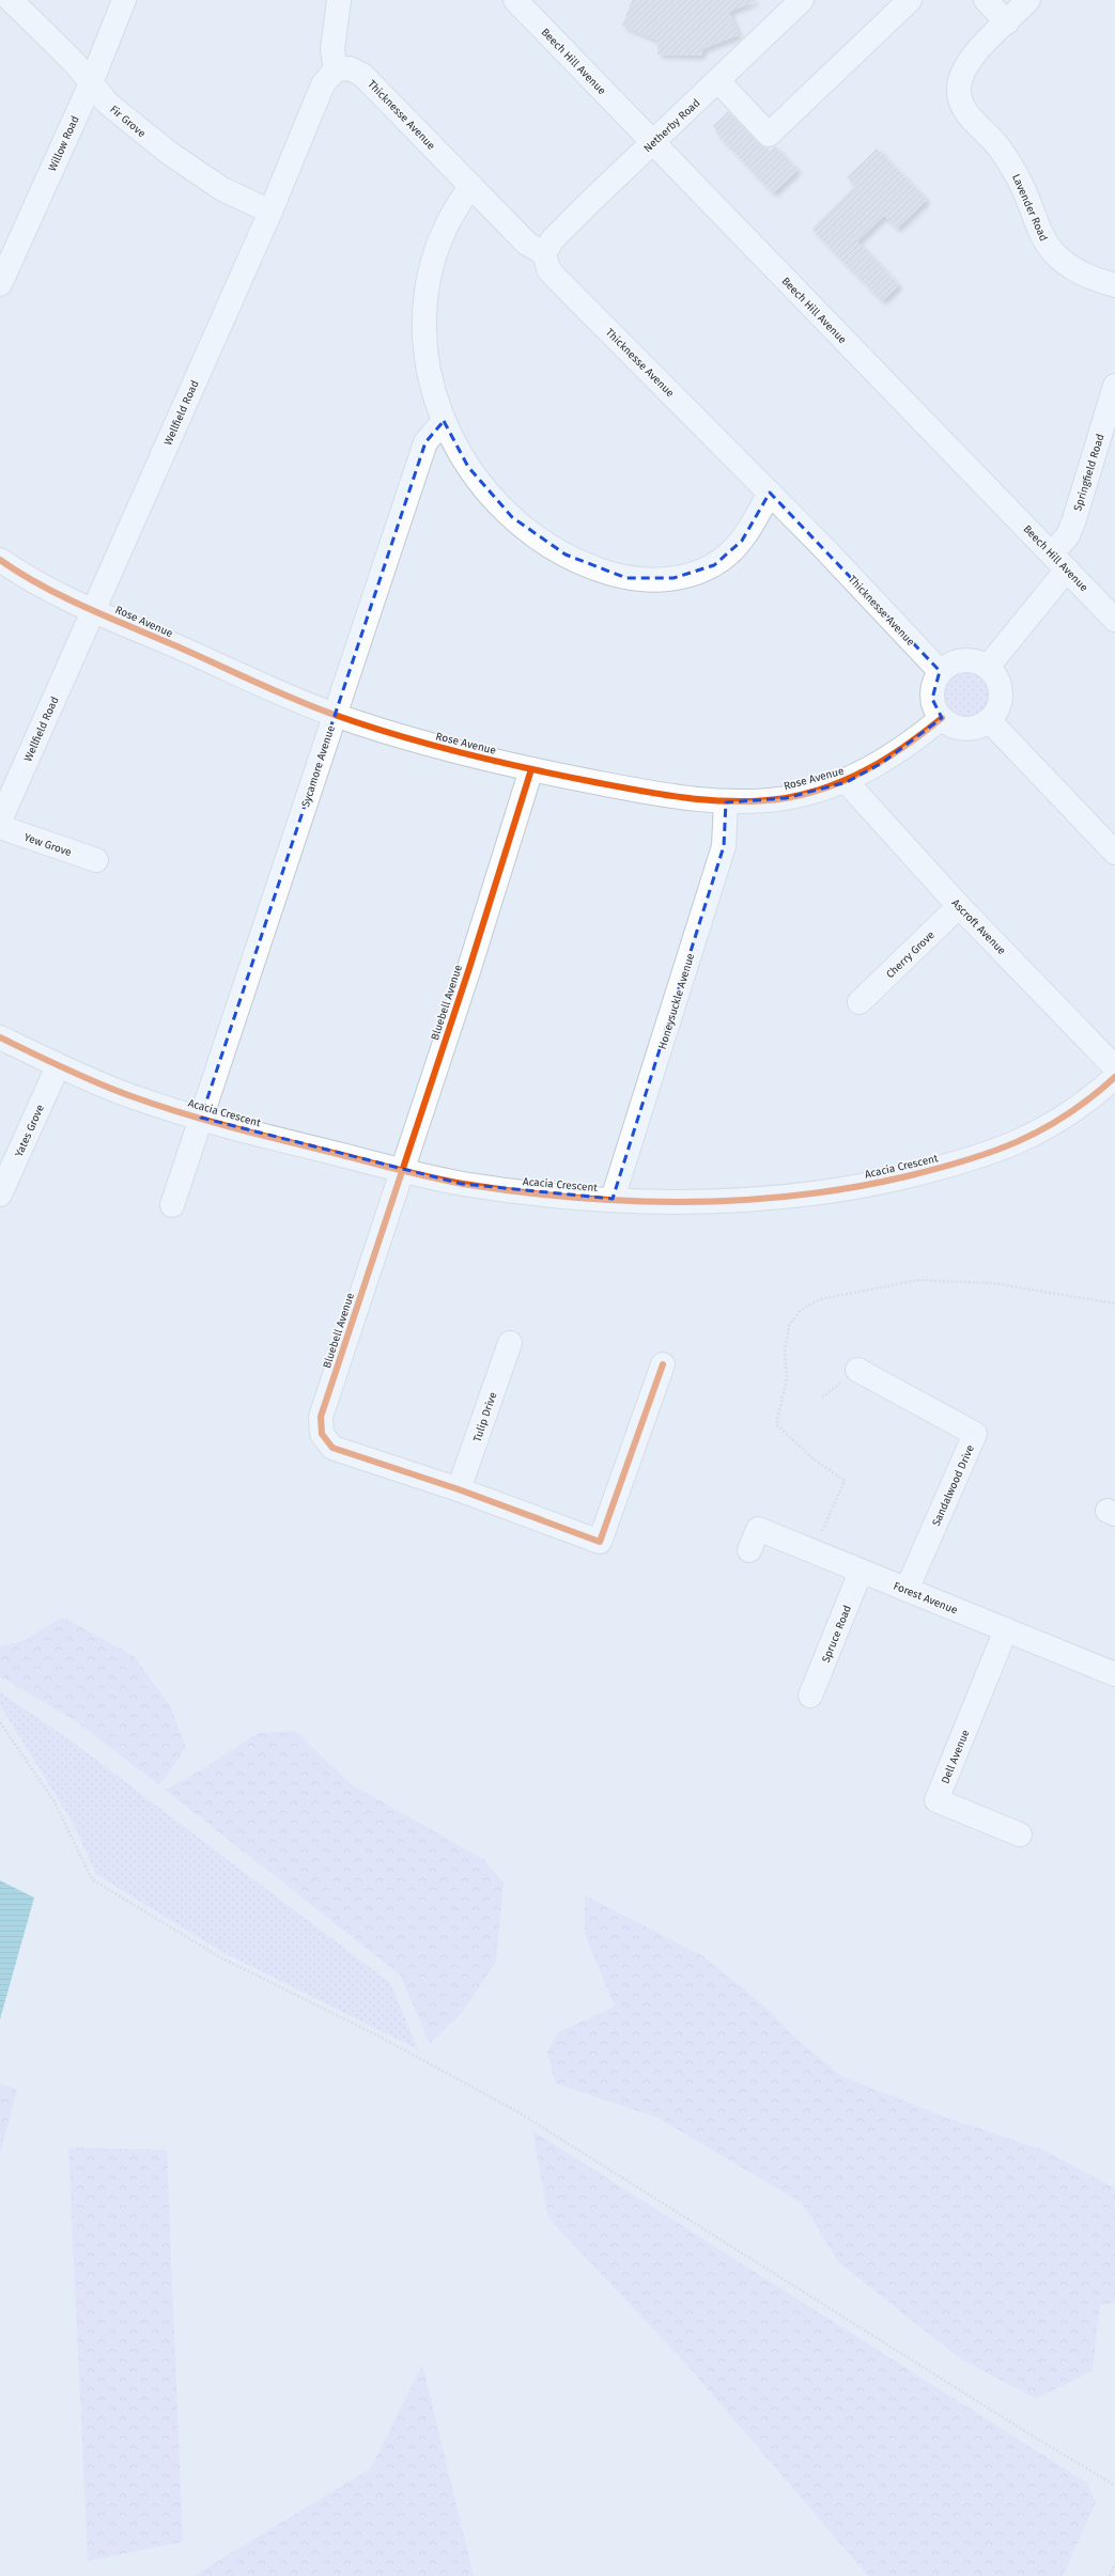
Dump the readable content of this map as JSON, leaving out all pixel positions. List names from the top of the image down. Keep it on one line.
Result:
{"streets":{"street":["Beech Hill Avenue","Thicknesse Avenue","Fir Grove","Netherby Road","Willow Road","Lavender Road","Wellfield Road","Springfield Road","Rose Avenue","Sycamore Avenue","Yew Grove","Ascroft Avenue","Cherry Grove","Honeysuckle Avenue","Bluebell Avenue","Acacia Crescent","Yates Grove","Tulip Drive","Sandalwood Drive","Forest Avenue","Spruce Road","Dell Avenue"]},"crossings":[["Beech Hill Avenue","Netherby Road"],["Beech Hill Avenue","Springfield Road"],["Thicknesse Avenue","Netherby Road"],["Thicknesse Avenue","Wellfield Road"],["Thicknesse Avenue","Rose Avenue"],["Fir Grove","Willow Road"],["Fir Grove","Wellfield Road"],["Wellfield Road","Rose Avenue"],["Rose Avenue","Sycamore Avenue"],["Rose Avenue","Ascroft Avenue"],["Rose Avenue","Honeysuckle Avenue"],["Rose Avenue","Bluebell Avenue"],["Sycamore Avenue","Acacia Crescent"],["Ascroft Avenue","Cherry Grove"],["Honeysuckle Avenue","Acacia Crescent"],["Bluebell Avenue","Acacia Crescent"],["Bluebell Avenue","Tulip Drive"],["Acacia Crescent","Yates Grove"],["Sandalwood Drive","Forest Avenue"],["Forest Avenue","Spruce Road"],["Forest Avenue","Dell Avenue"]]}
